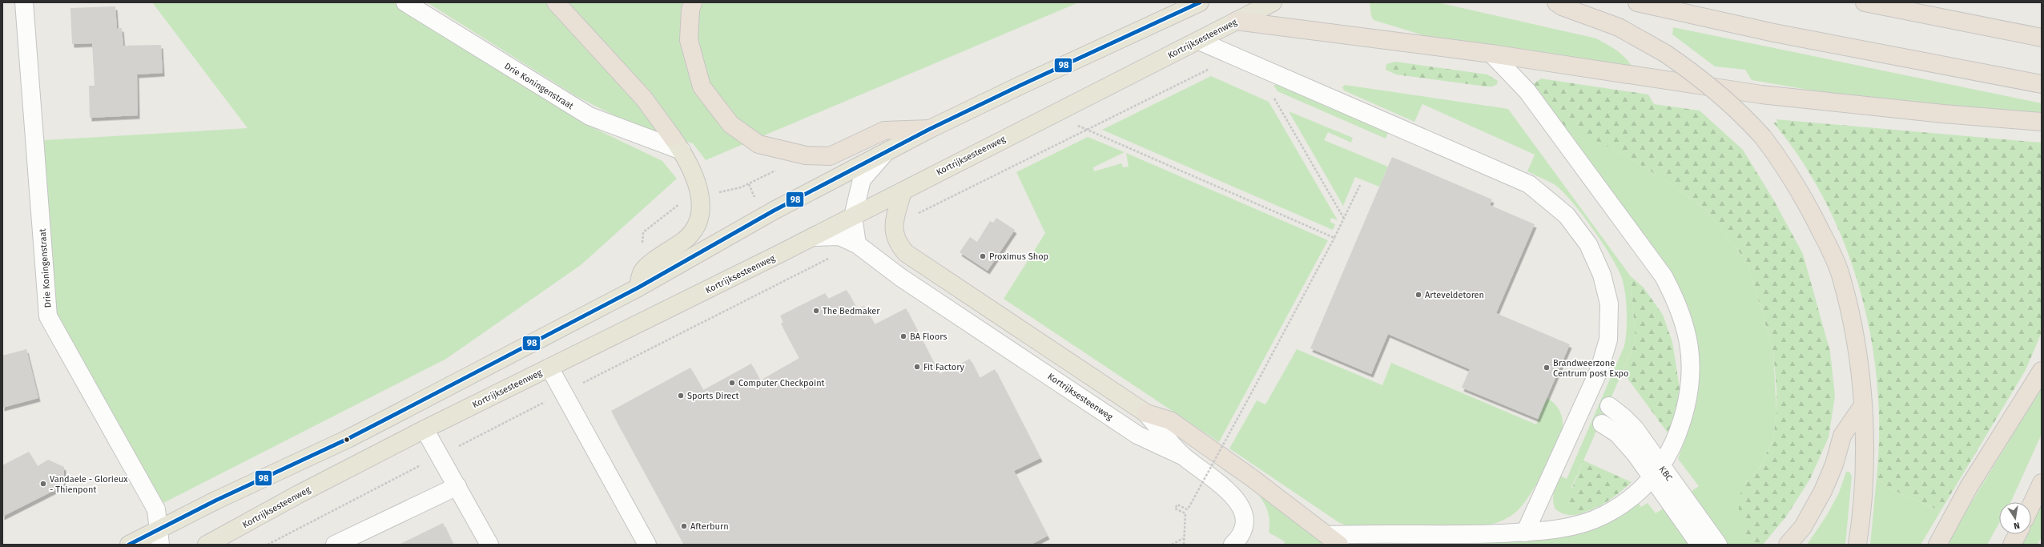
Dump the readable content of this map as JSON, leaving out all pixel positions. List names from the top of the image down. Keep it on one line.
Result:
{"streets":{"main road":["Kortrijksesteenweg"],"street":["Drie Koningenstraat","KBC"]},"places":["Proximus Shop","Arteveldetoren","The Bedmaker","BA Floors","Fit Factory","Brandweerzone Centrum post Expo","Computer Checkpoint","Sports Direct","Vandaele - Glorieux - Thienpont","Afterburn"],"lines":["transit line 98"],"north":"bottom"}
